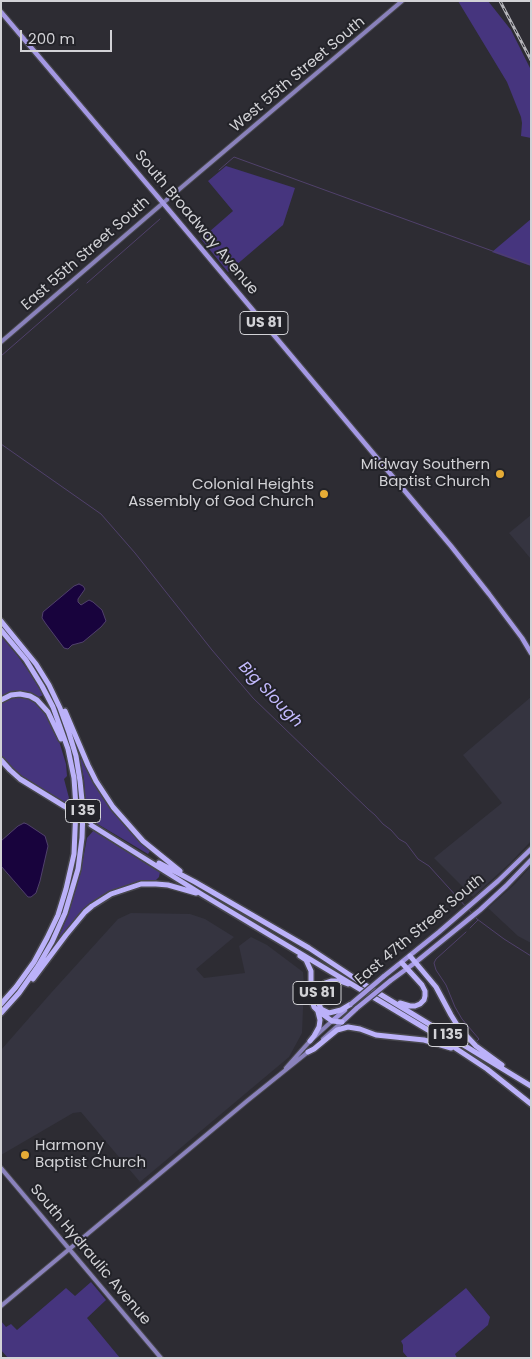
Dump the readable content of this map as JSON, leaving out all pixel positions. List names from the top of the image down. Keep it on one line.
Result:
{"streets":{"highway":["US 81","I 35","I 135"],"main road":["South Broadway Avenue","East 47th Street South"],"street":["West 55th Street South","East 55th Street South","South Hydraulic Avenue"]},"crossings":[["West 55th Street South","East 55th Street South"],["South Broadway Avenue","East 55th Street South"],["US 81","East 47th Street South"],["US 81","I 135"],["East 47th Street South","South Hydraulic Avenue"]],"water":["Big Slough"],"places":["Midway Southern Baptist Church","Colonial Heights Assembly of God Church","Harmony Baptist Church"],"scale_bar":"200 m"}
